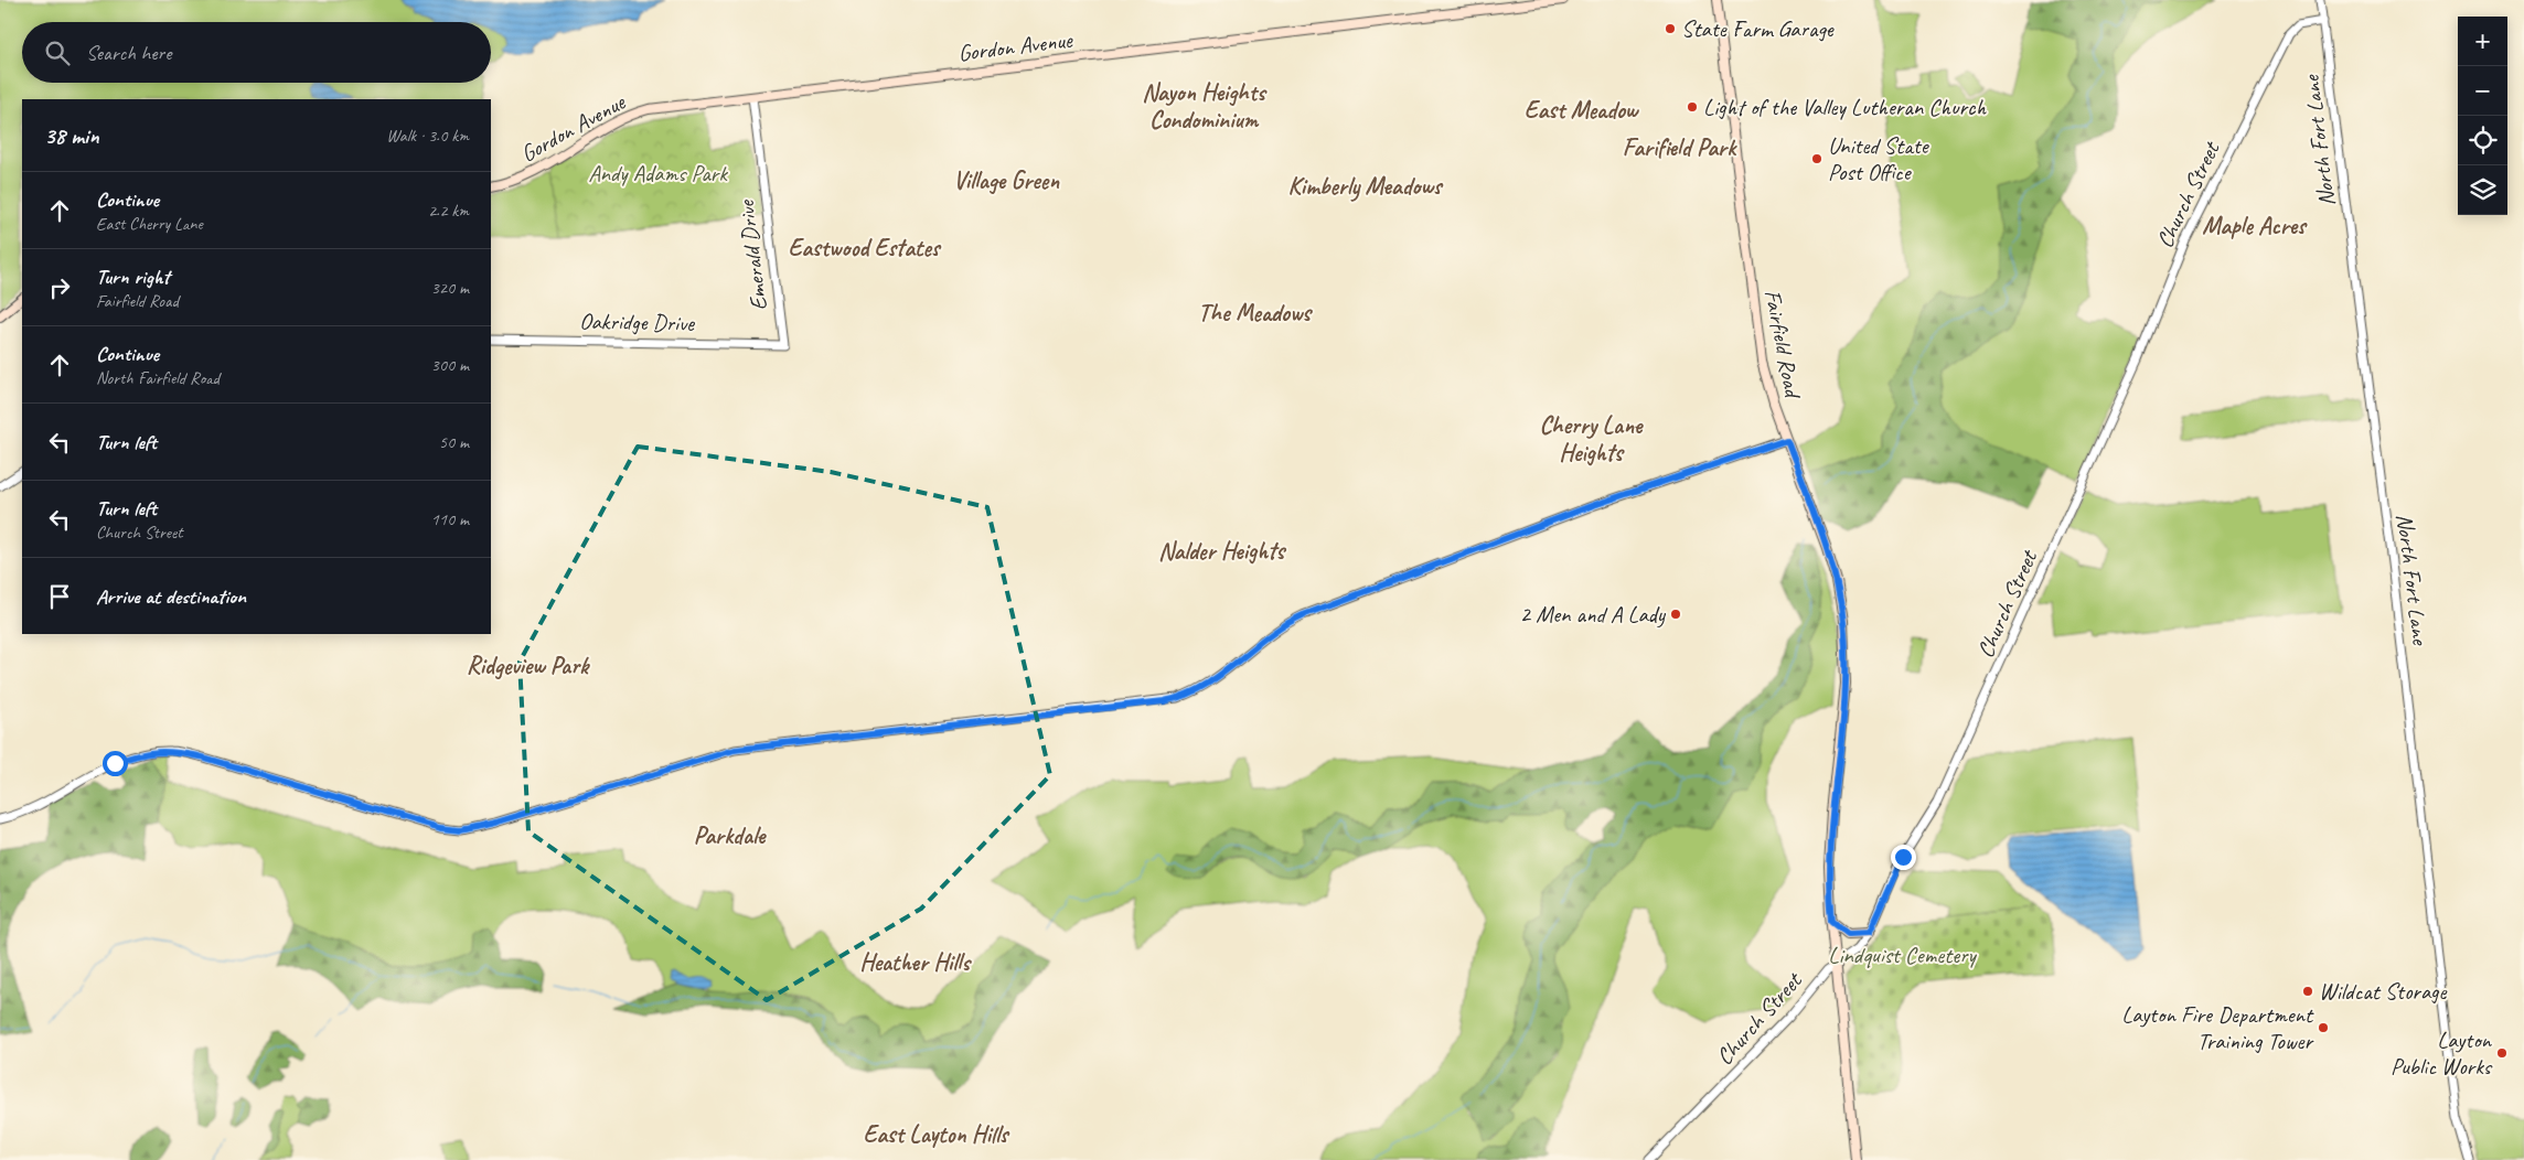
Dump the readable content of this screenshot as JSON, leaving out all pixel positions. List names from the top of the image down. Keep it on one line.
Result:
{"streets":{"main road":["Gordon Avenue","Fairfield Road"],"street":["North Fort Lane","Church Street","Emerald Drive","Oakridge Drive"]},"crossings":[["Gordon Avenue","Emerald Drive"],["North Fort Lane","Church Street"],["Church Street","Fairfield Road"],["Emerald Drive","Oakridge Drive"]],"districts":["Nayon Heights Condominium","East Meadow","Farifield Park","Village Green","Kimberly Meadows","Maple Acres","Eastwood Estates","The Meadows","Cherry Lane Heights","Nalder Heights","Ridgeview Park","Parkdale","Heather Hills","East Layton Hills"],"parks":["Andy Adams Park","Lindquist Cemetery"],"places":["State Farm Garage","Light of the Valley Lutheran Church","United State Post Office","2 Men and A Lady","Wildcat Storage","Layton Fire Department Training Tower","Layton Public Works"],"page":{"map_buttons":["+","−"],"search":"Search here","heading":["38 min","Walk · 3.0 km"],"list":[["Continue","East Cherry Lane","2.2 km"],["Turn right","Fairfield Road","320 m"],["Continue","North Fairfield Road","300 m"],["Turn left","50 m"],["Turn left","Church Street","110 m"],"Arrive at destination"]}}
